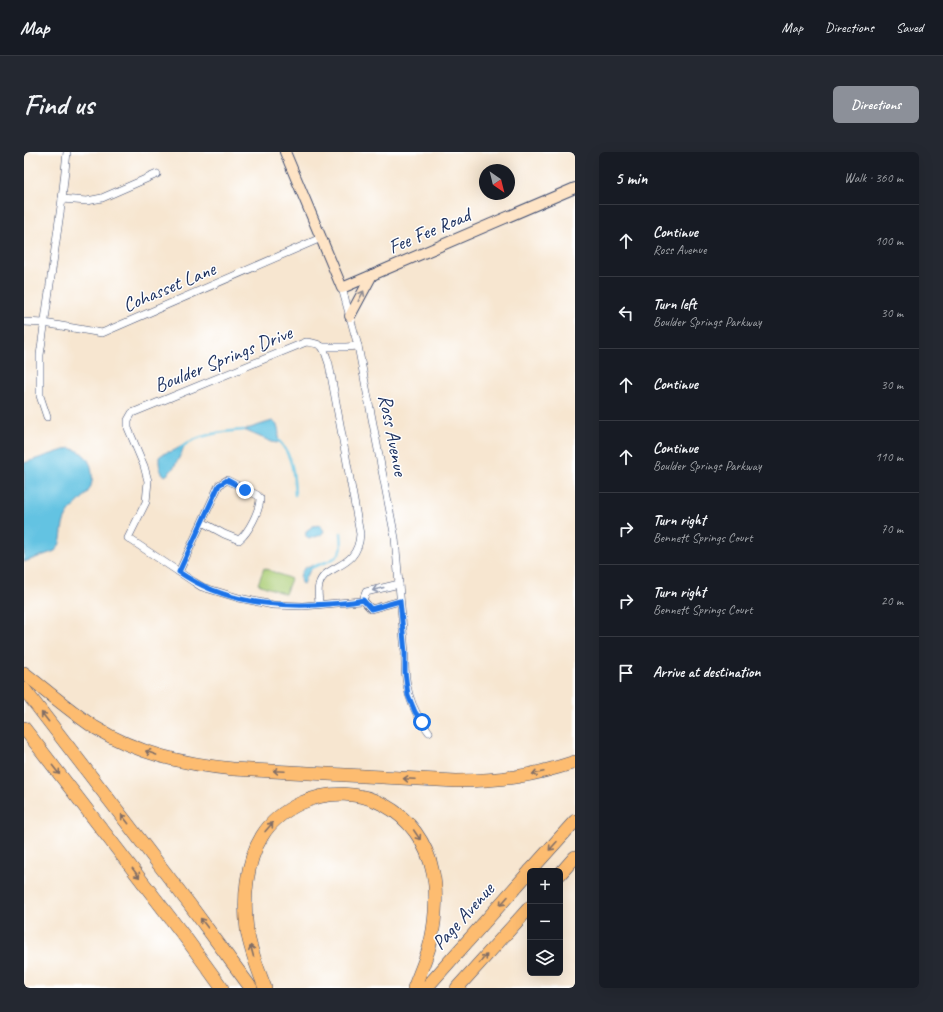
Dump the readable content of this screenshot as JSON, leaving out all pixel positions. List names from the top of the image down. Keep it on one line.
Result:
{"streets":{"highway":["Page Avenue"],"street":["Fee Fee Road","Cohasset Lane","Boulder Springs Drive","Ross Avenue"]},"crossings":[["Fee Fee Road","Ross Avenue"],["Cohasset Lane","Ross Avenue"]],"north":"bottom right","page":{"header":"Map","nav":["Map","Directions","Saved"],"buttons":"Directions","title":"Find us","heading":["5 min","Walk · 360 m"],"list":[["Continue","Ross Avenue","100 m"],["Turn left","Boulder Springs Parkway","30 m"],["Continue","30 m"],["Continue","Boulder Springs Parkway","110 m"],["Turn right","Bennett Springs Court","70 m"],["Turn right","Bennett Springs Court","20 m"],"Arrive at destination"],"map_buttons":["+","−"]}}
